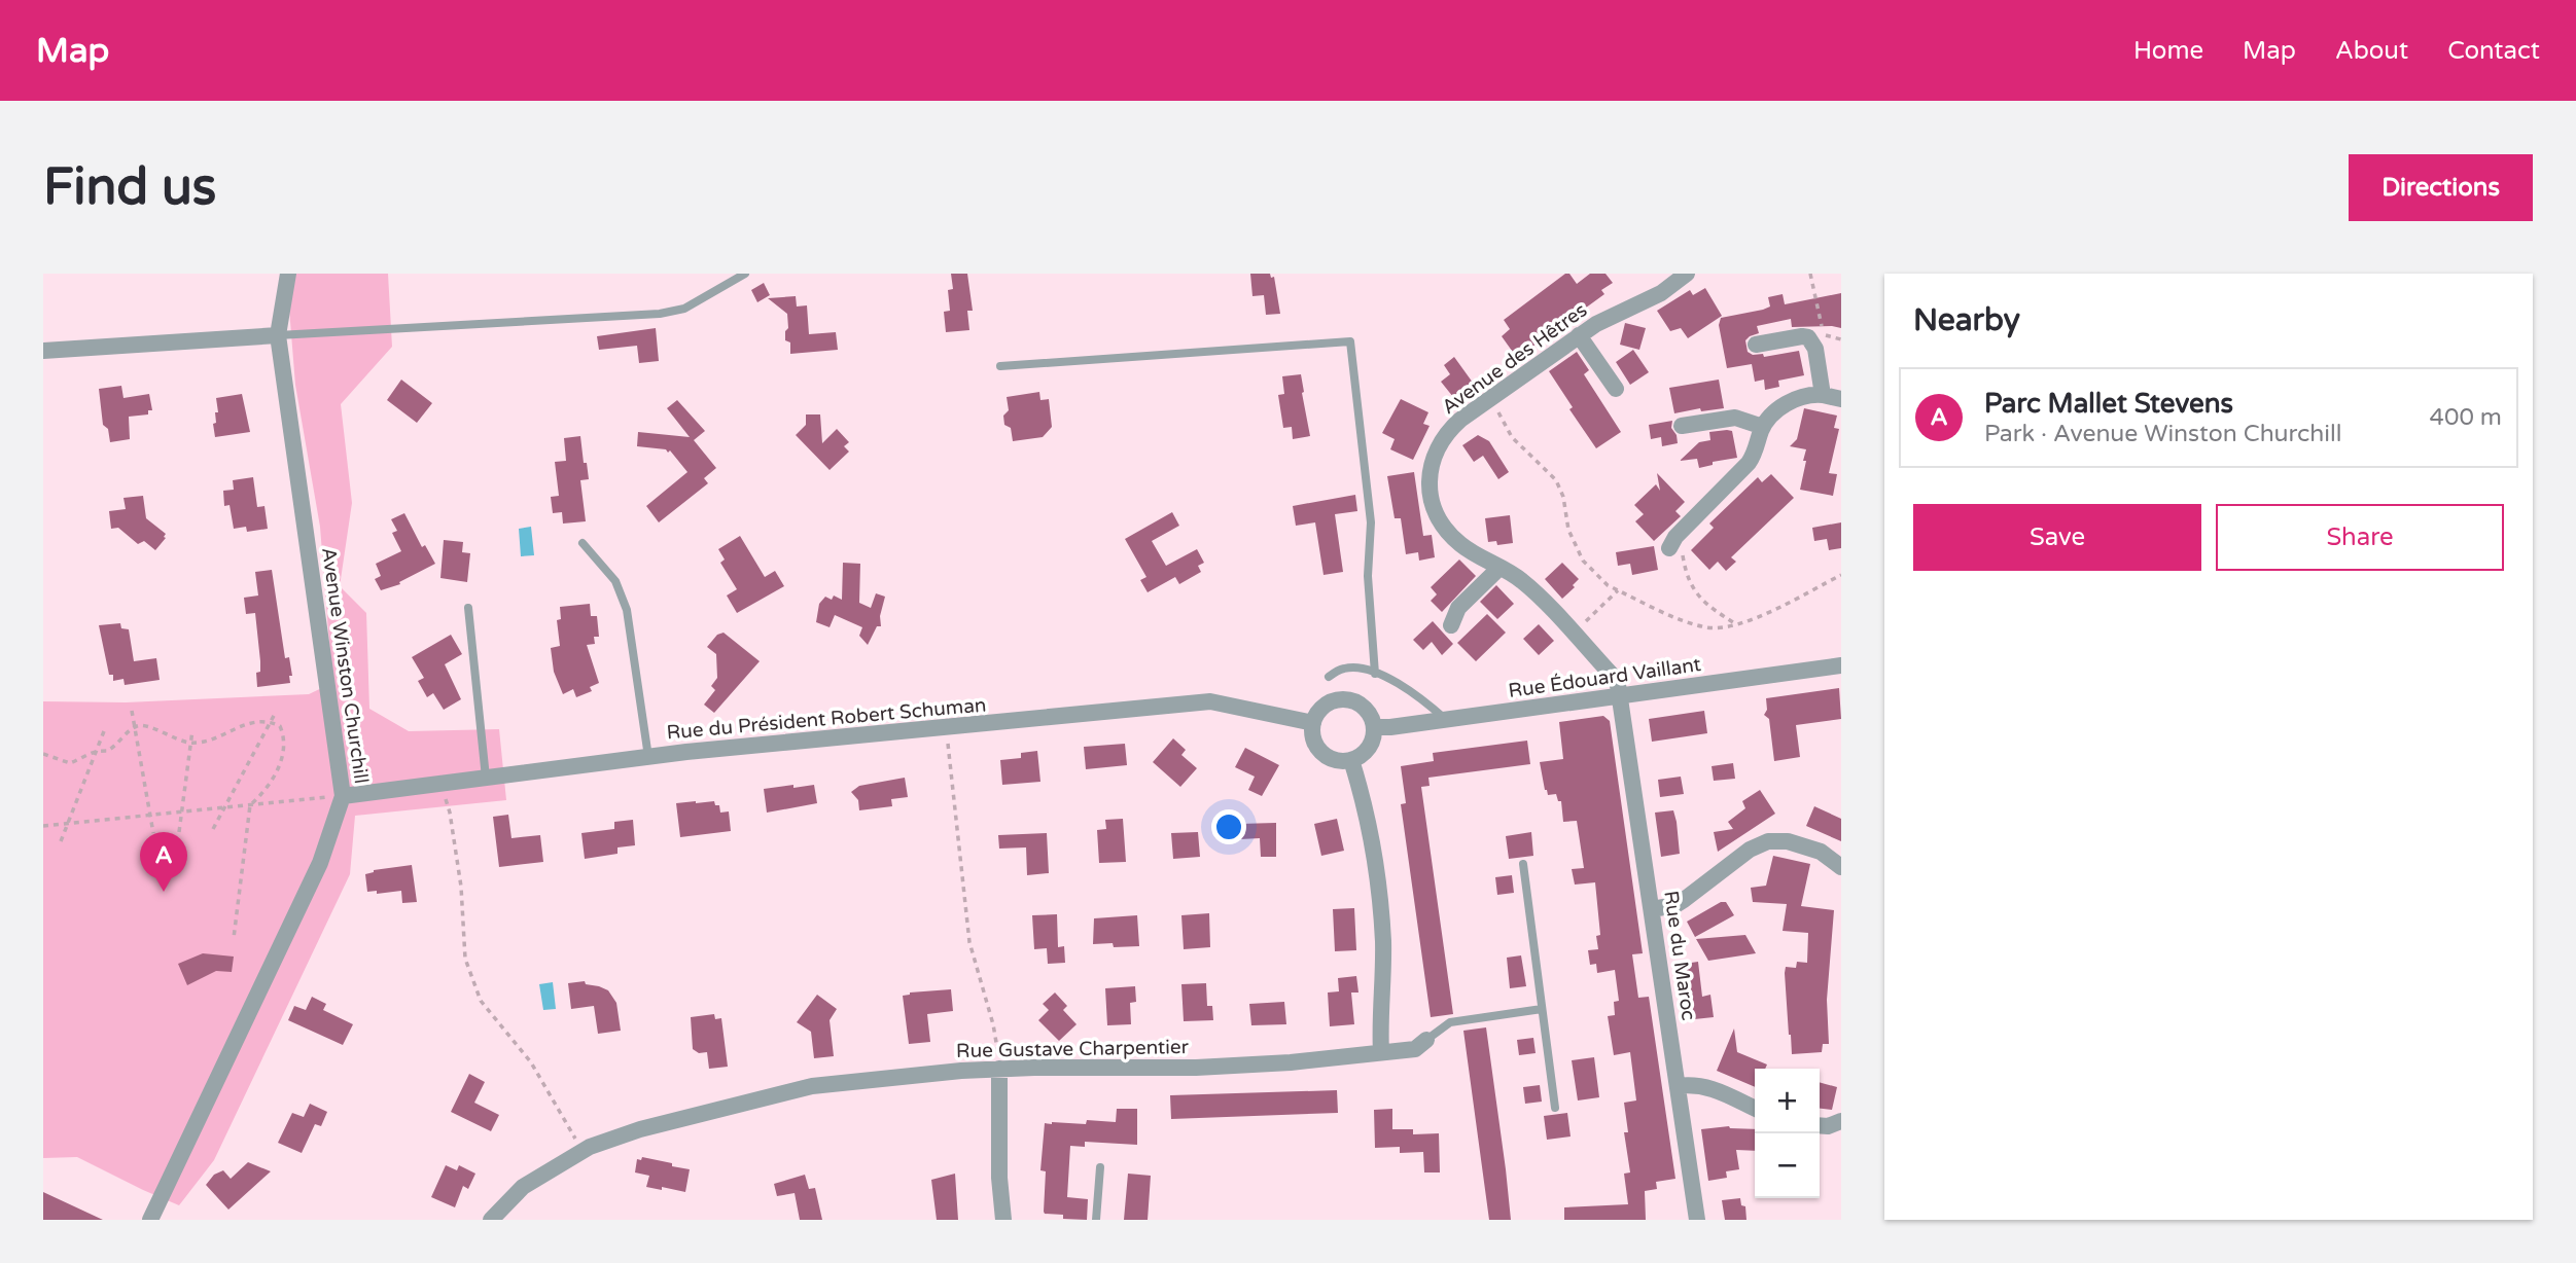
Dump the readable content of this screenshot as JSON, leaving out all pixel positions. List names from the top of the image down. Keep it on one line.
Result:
{"streets":{"street":["Avenue des Hêtres","Avenue Winston Churchill","Rue Édouard Vaillant","Rue du Président Robert Schuman","Rue du Maroc","Rue Gustave Charpentier"]},"crossings":[["Avenue des Hêtres","Rue Édouard Vaillant"],["Avenue des Hêtres","Rue du Maroc"],["Avenue Winston Churchill","Rue du Président Robert Schuman"],["Rue Édouard Vaillant","Rue du Président Robert Schuman"],["Rue Édouard Vaillant","Rue du Maroc"]],"page":{"header":"Map","nav":["Home","Map","About","Contact"],"buttons":["Directions",["Save","Share"]],"title":"Find us","heading":"Nearby","list":[{"mark":"A","name":"Parc Mallet Stevens","note":"Park · Avenue Winston Churchill","value":"400 m"}],"pins":"A","map_buttons":["+","−"]}}
